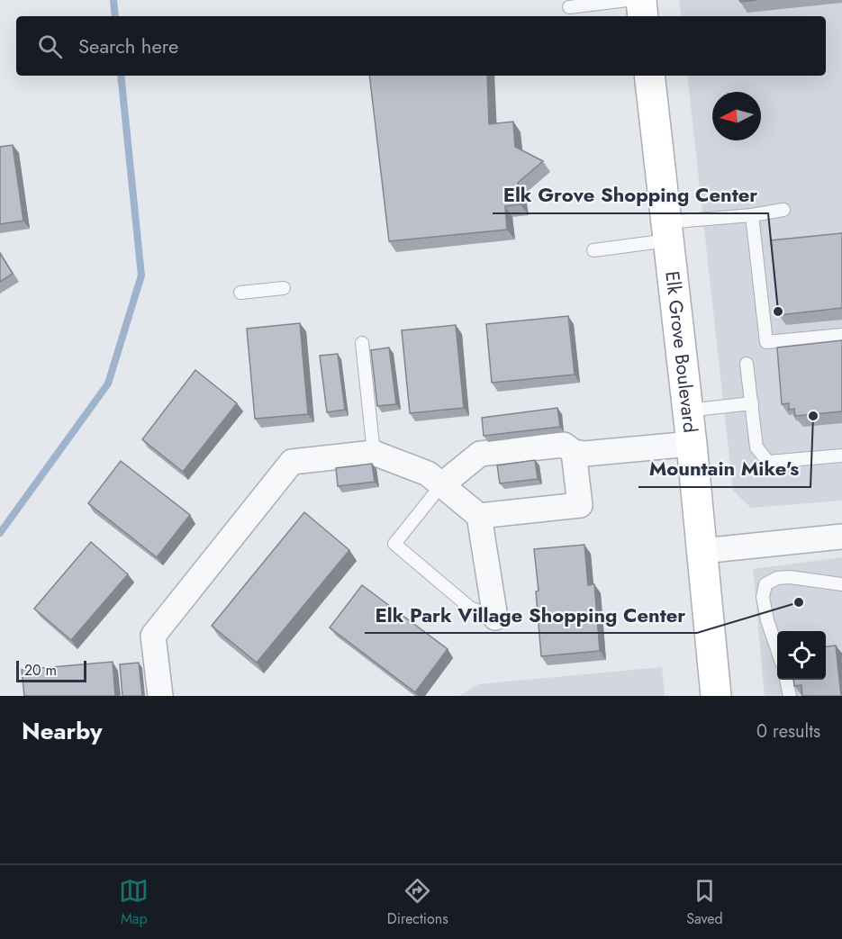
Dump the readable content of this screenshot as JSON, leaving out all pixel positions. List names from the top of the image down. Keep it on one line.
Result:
{"streets":{"main road":["Elk Grove Boulevard"]},"places":["Elk Grove Shopping Center","Mountain Mike's","Elk Park Village Shopping Center"],"scale_bar":"20 m","north":"left","page":{"search":"Search here","scale":"20 m","heading":["Nearby","0 results"],"nav":["Map","Directions","Saved"]}}
